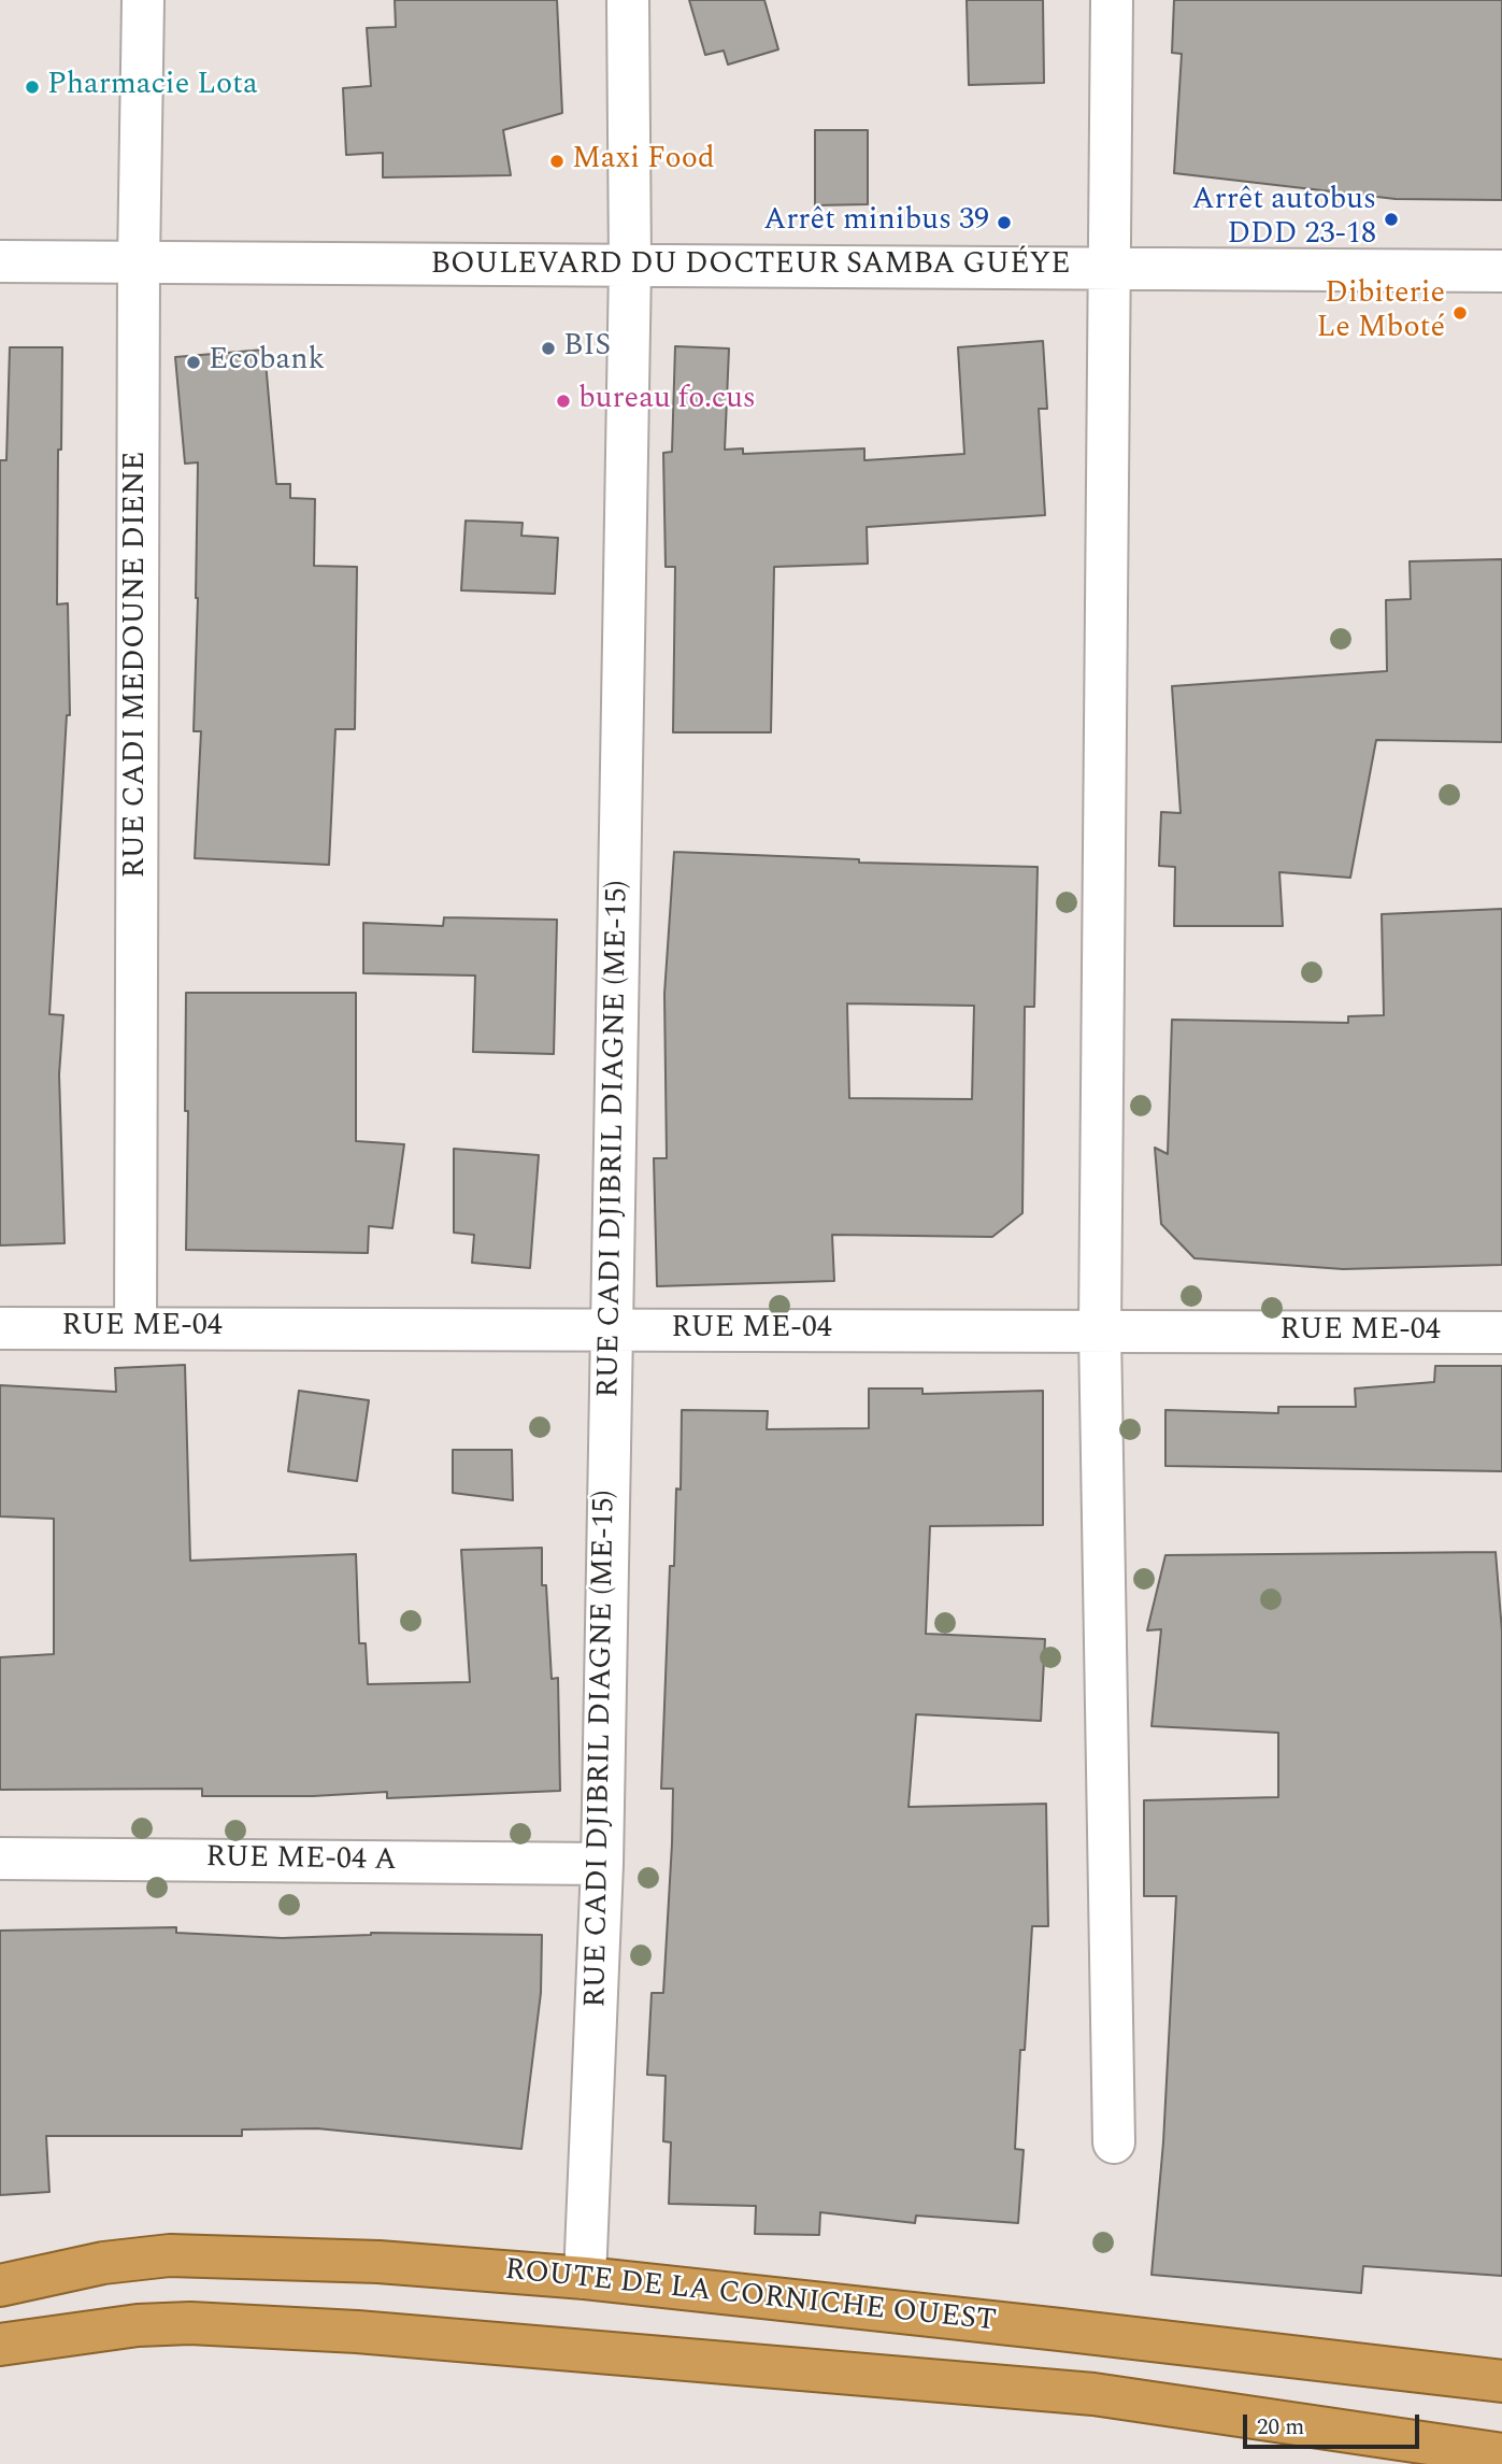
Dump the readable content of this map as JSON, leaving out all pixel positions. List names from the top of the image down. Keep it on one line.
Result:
{"streets":{"highway":["ROUTE DE LA CORNICHE OUEST"],"street":["BOULEVARD DU DOCTEUR SAMBA GUÉYE","RUE CADI MEDOUNE DIENE","RUE CADI DJIBRIL DIAGNE (ME-15)","RUE ME-04","RUE ME-04 A"]},"crossings":[["BOULEVARD DU DOCTEUR SAMBA GUÉYE","RUE CADI MEDOUNE DIENE"],["BOULEVARD DU DOCTEUR SAMBA GUÉYE","RUE CADI DJIBRIL DIAGNE (ME-15)"],["RUE CADI MEDOUNE DIENE","RUE ME-04"],["RUE CADI DJIBRIL DIAGNE (ME-15)","RUE ME-04"],["RUE CADI DJIBRIL DIAGNE (ME-15)","RUE ME-04 A"],["RUE CADI DJIBRIL DIAGNE (ME-15)","ROUTE DE LA CORNICHE OUEST"]],"places":["Pharmacie Lota","Maxi Food","Arrêt autobus DDD 23-18","Arrêt minibus 39","Dibiterie Le Mboté","BIS","Ecobank","bureau fo.cus"],"scale_bar":"20 m"}
